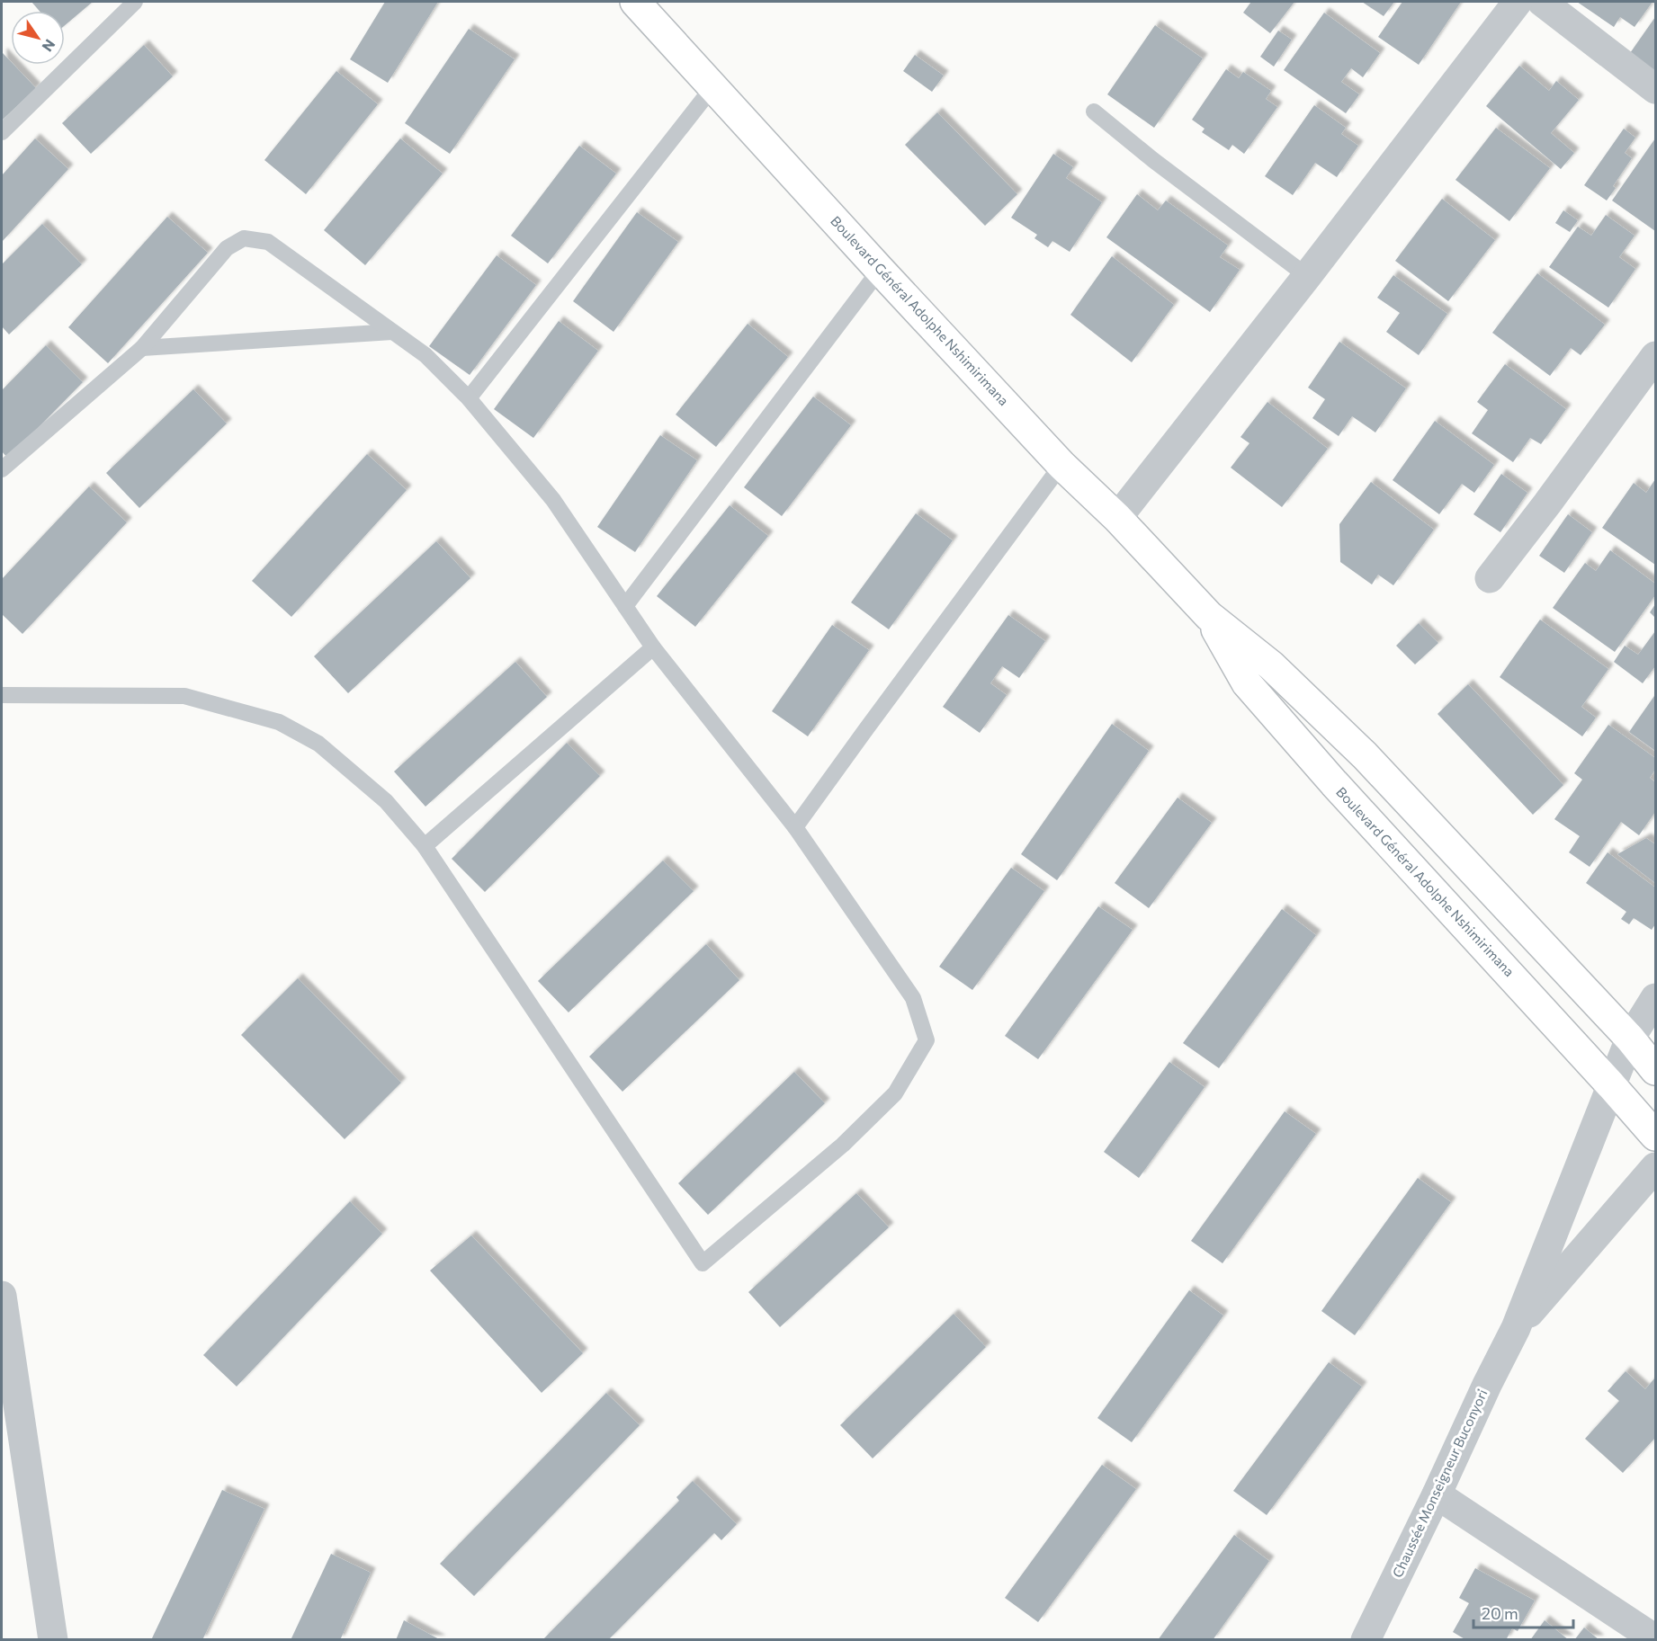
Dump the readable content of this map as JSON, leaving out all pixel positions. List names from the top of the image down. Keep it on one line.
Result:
{"streets":{"main road":["Boulevard Général Adolphe Nshimirimana"],"street":["Chaussée Monseigneur Buconyori"]},"crossings":[["Boulevard Général Adolphe Nshimirimana","Chaussée Monseigneur Buconyori"]],"scale_bar":"20 m","north":"bottom right"}
